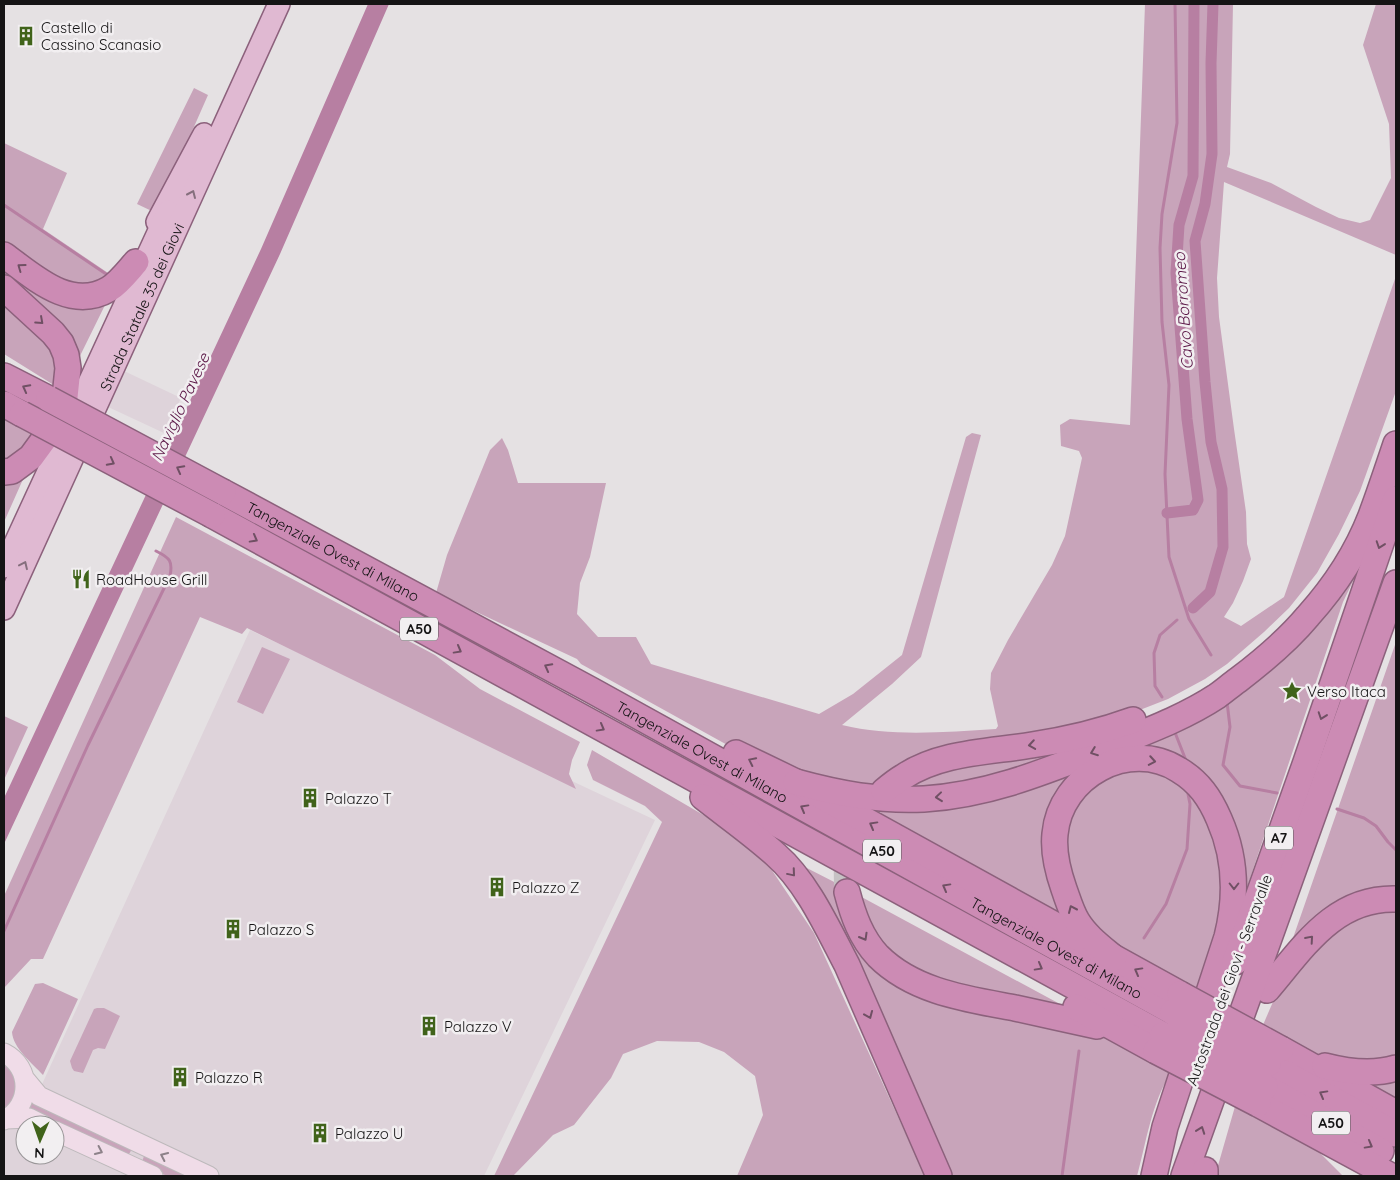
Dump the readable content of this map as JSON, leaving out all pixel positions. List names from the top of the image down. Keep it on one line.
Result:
{"streets":{"highway":["Tangenziale Ovest di Milano","A50","A7","Autostrada dei Giovi - Serravalle"],"main road":["Strada Statale 35 dei Giovi"]},"crossings":[["A7","Autostrada dei Giovi - Serravalle"]],"water":["Cavo Borromeo","Naviglio Pavese"],"places":{"building":["Castello di Cassino Scanasio","Palazzo T","Palazzo Z","Palazzo S","Palazzo V","Palazzo R","Palazzo U"],"restaurant":["RoadHouse Grill"],"place":["Verso Itaca"]},"north":"bottom"}
